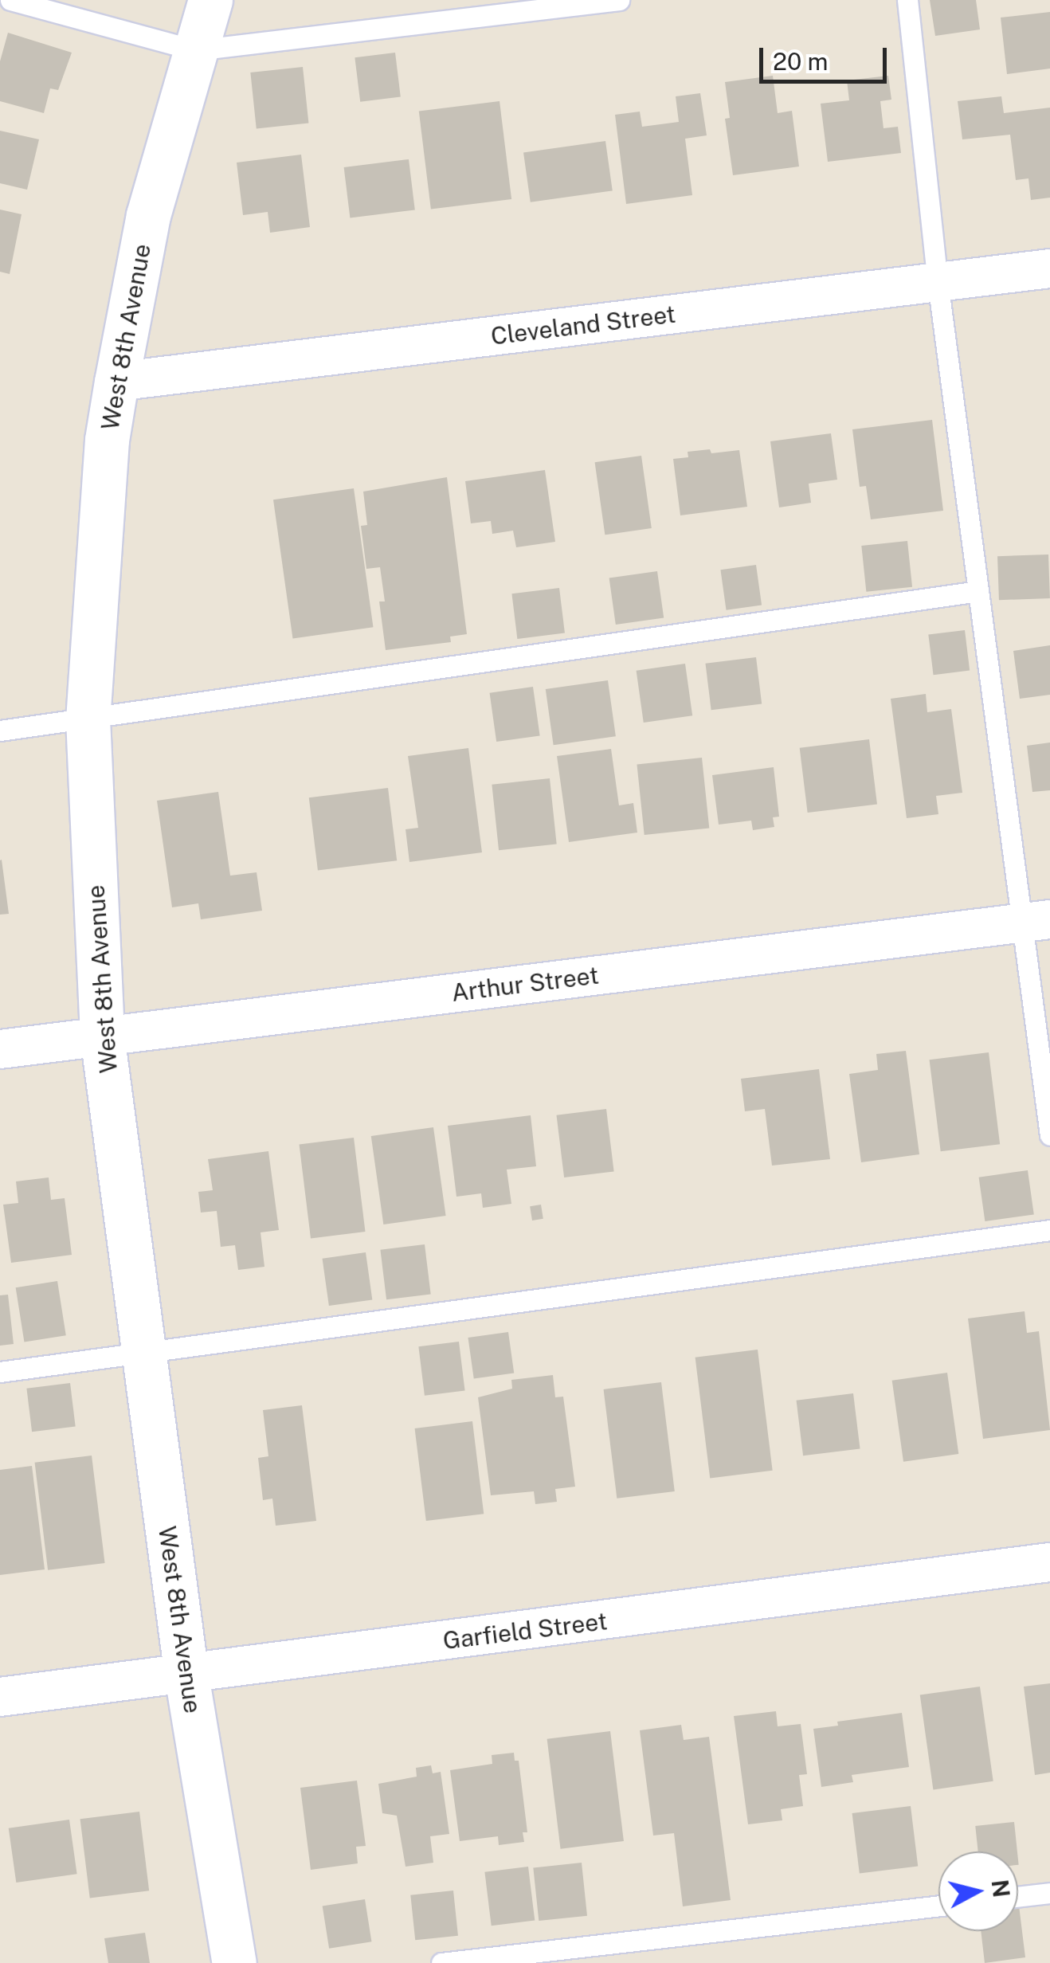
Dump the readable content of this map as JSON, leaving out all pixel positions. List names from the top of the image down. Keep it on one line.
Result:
{"streets":{"street":["Cleveland Street","West 8th Avenue","Arthur Street","Garfield Street"]},"crossings":[["Cleveland Street","West 8th Avenue"],["West 8th Avenue","Arthur Street"],["West 8th Avenue","Garfield Street"]],"scale_bar":"20 m","north":"right"}
